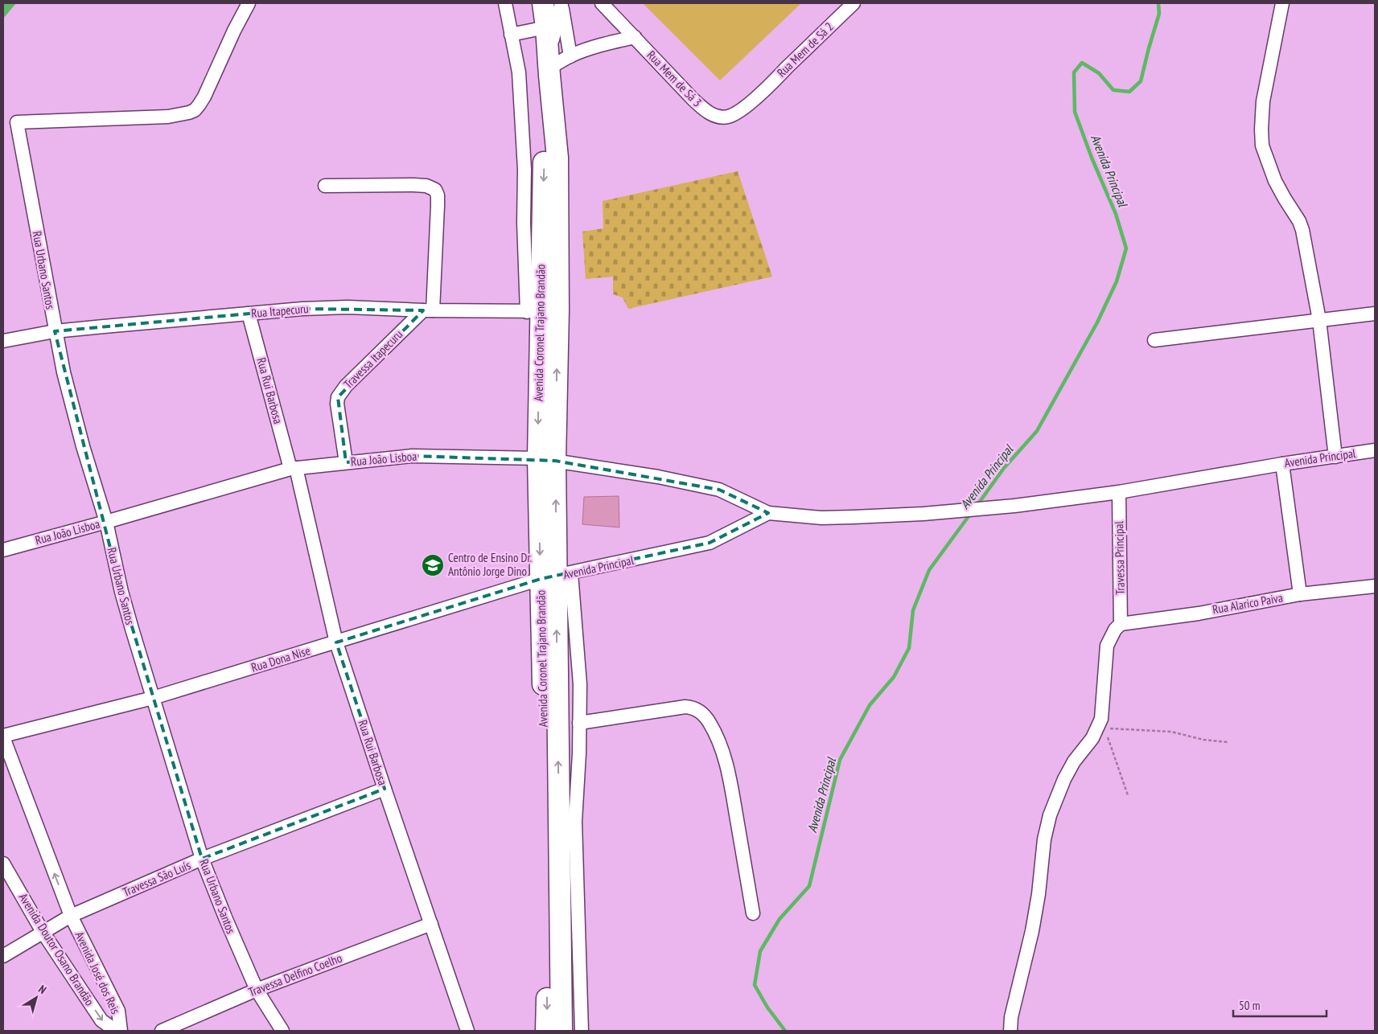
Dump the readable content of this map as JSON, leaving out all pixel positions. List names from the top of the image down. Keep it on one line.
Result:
{"streets":{"main road":["Avenida Coronel Trajano Brandão"],"street":["Rua Mem de Sá 2","Rua Mem de Sá 3","Rua Urbano Santos","Rua Itapecuru","Travessa Itapecuru","Rua Rui Barbosa","Avenida Principal","Rua João Lisboa","Travessa Principal","Rua Alarico Paiva","Rua Dona Nise","Travessa São Luís","Avenida Doutor Osano Brandão","Avenida José dos Reis","Travessa Delfino Coelho"]},"crossings":[["Rua Mem de Sá 2","Rua Mem de Sá 3"],["Rua Urbano Santos","Rua Itapecuru"],["Rua Urbano Santos","Rua João Lisboa"],["Rua Urbano Santos","Rua Dona Nise"],["Rua Urbano Santos","Travessa São Luís"],["Rua Urbano Santos","Travessa Delfino Coelho"],["Rua Itapecuru","Avenida Coronel Trajano Brandão"],["Rua Itapecuru","Travessa Itapecuru"],["Rua Itapecuru","Rua Rui Barbosa"],["Avenida Coronel Trajano Brandão","Avenida Principal"],["Avenida Coronel Trajano Brandão","Rua João Lisboa"],["Avenida Coronel Trajano Brandão","Rua Dona Nise"],["Travessa Itapecuru","Rua João Lisboa"],["Rua Rui Barbosa","Rua João Lisboa"],["Rua Rui Barbosa","Rua Dona Nise"],["Rua Rui Barbosa","Travessa São Luís"],["Rua Rui Barbosa","Travessa Delfino Coelho"],["Avenida Principal","Rua João Lisboa"],["Avenida Principal","Travessa Principal"],["Avenida Principal","Rua Dona Nise"],["Travessa Principal","Rua Alarico Paiva"],["Travessa São Luís","Avenida Doutor Osano Brandão"],["Travessa São Luís","Avenida José dos Reis"]],"one_way":["Avenida Doutor Osano Brandão"],"water":["Avenida Principal"],"places":{"school or university":["Centro de Ensino Dr. Antônio Jorge Dino"]},"scale_bar":"50 m","north":"top right"}
